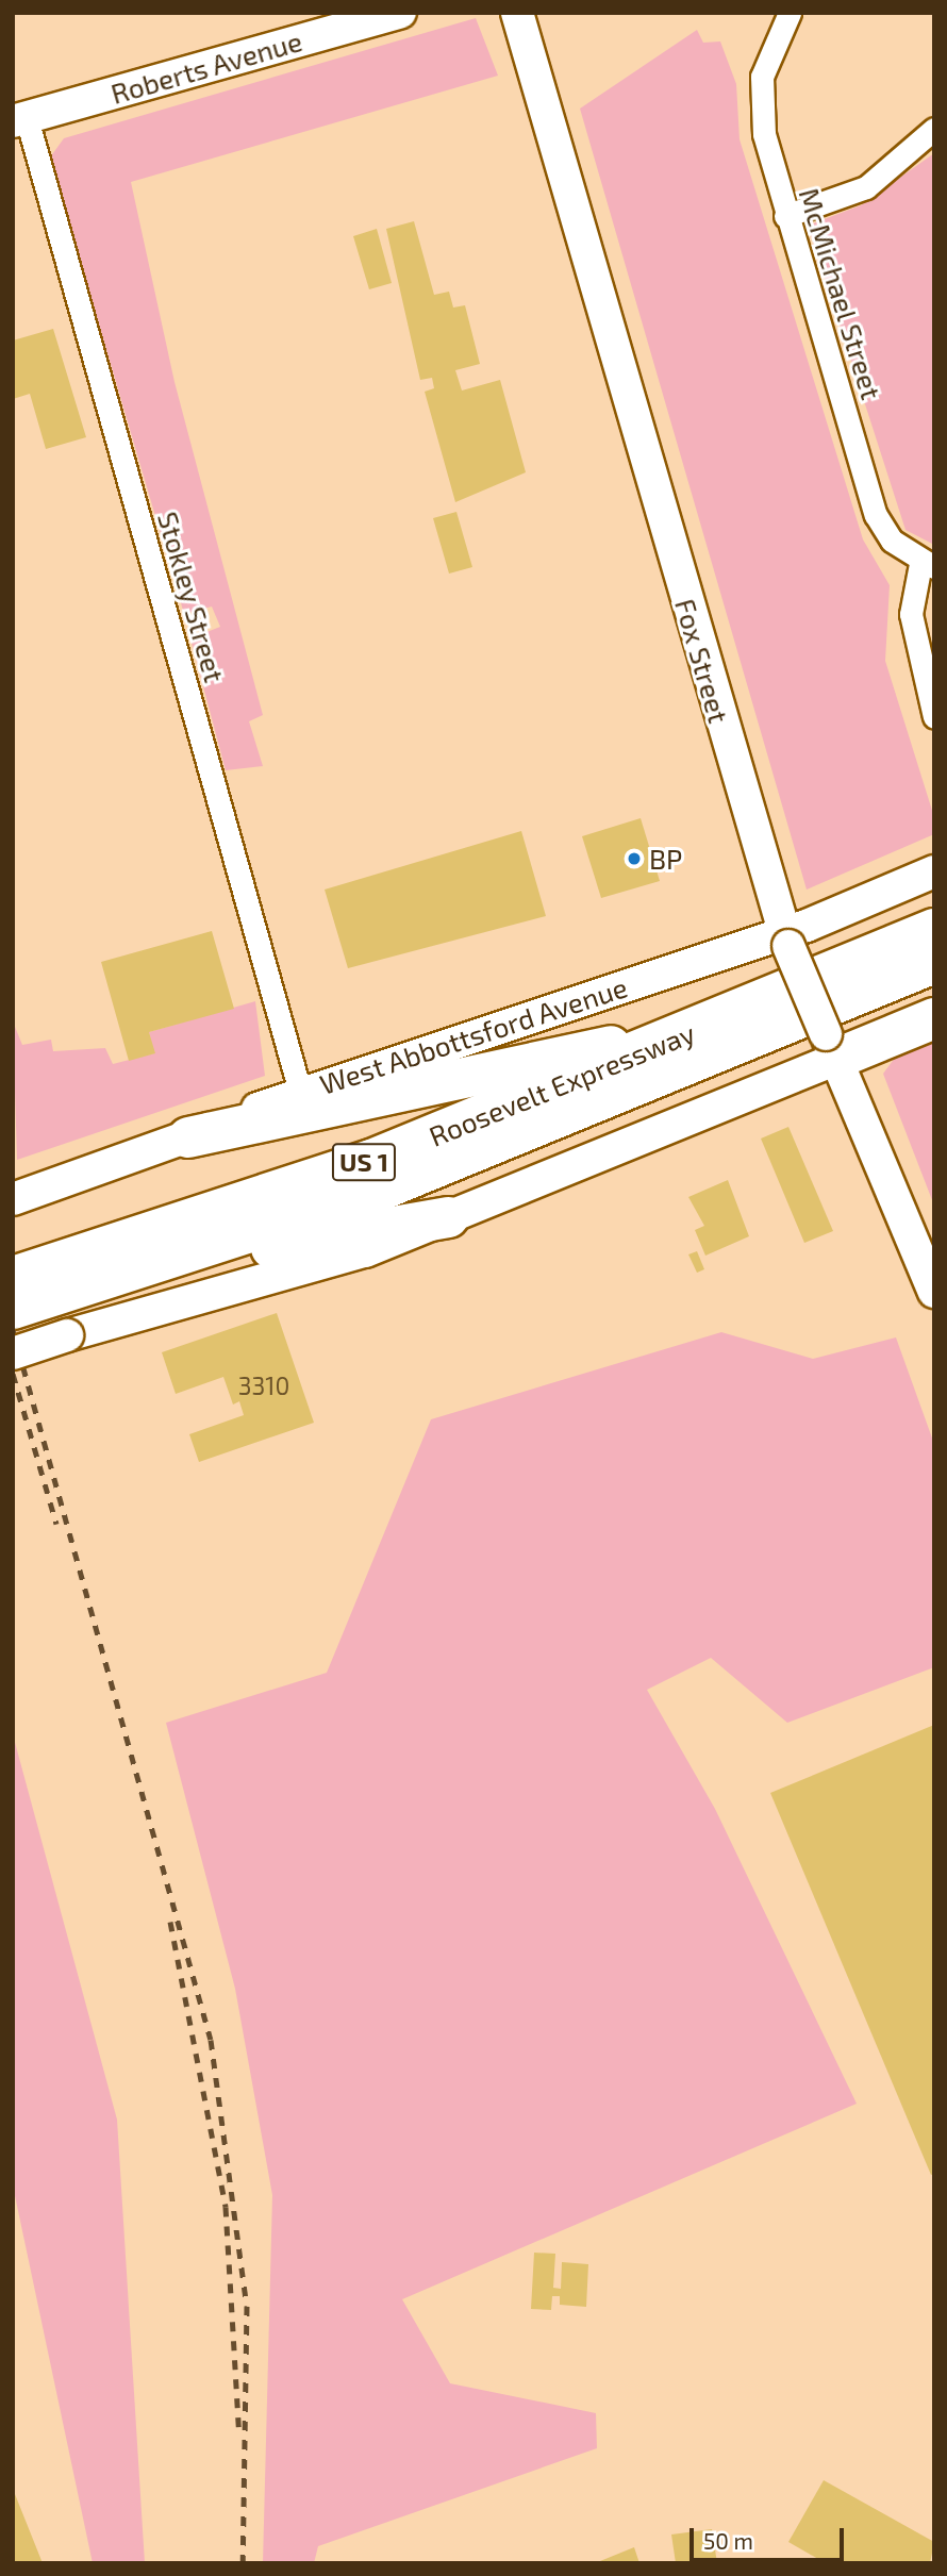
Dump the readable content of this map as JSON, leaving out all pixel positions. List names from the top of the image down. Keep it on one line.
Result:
{"streets":{"highway":["Roosevelt Expressway","US 1"],"street":["Roberts Avenue","McMichael Street","Stokley Street","Fox Street","West Abbottsford Avenue"]},"crossings":[["Roberts Avenue","Stokley Street"],["Stokley Street","West Abbottsford Avenue"],["Fox Street","West Abbottsford Avenue"]],"places":["BP"],"house_numbers":["3310"],"scale_bar":"50 m"}
